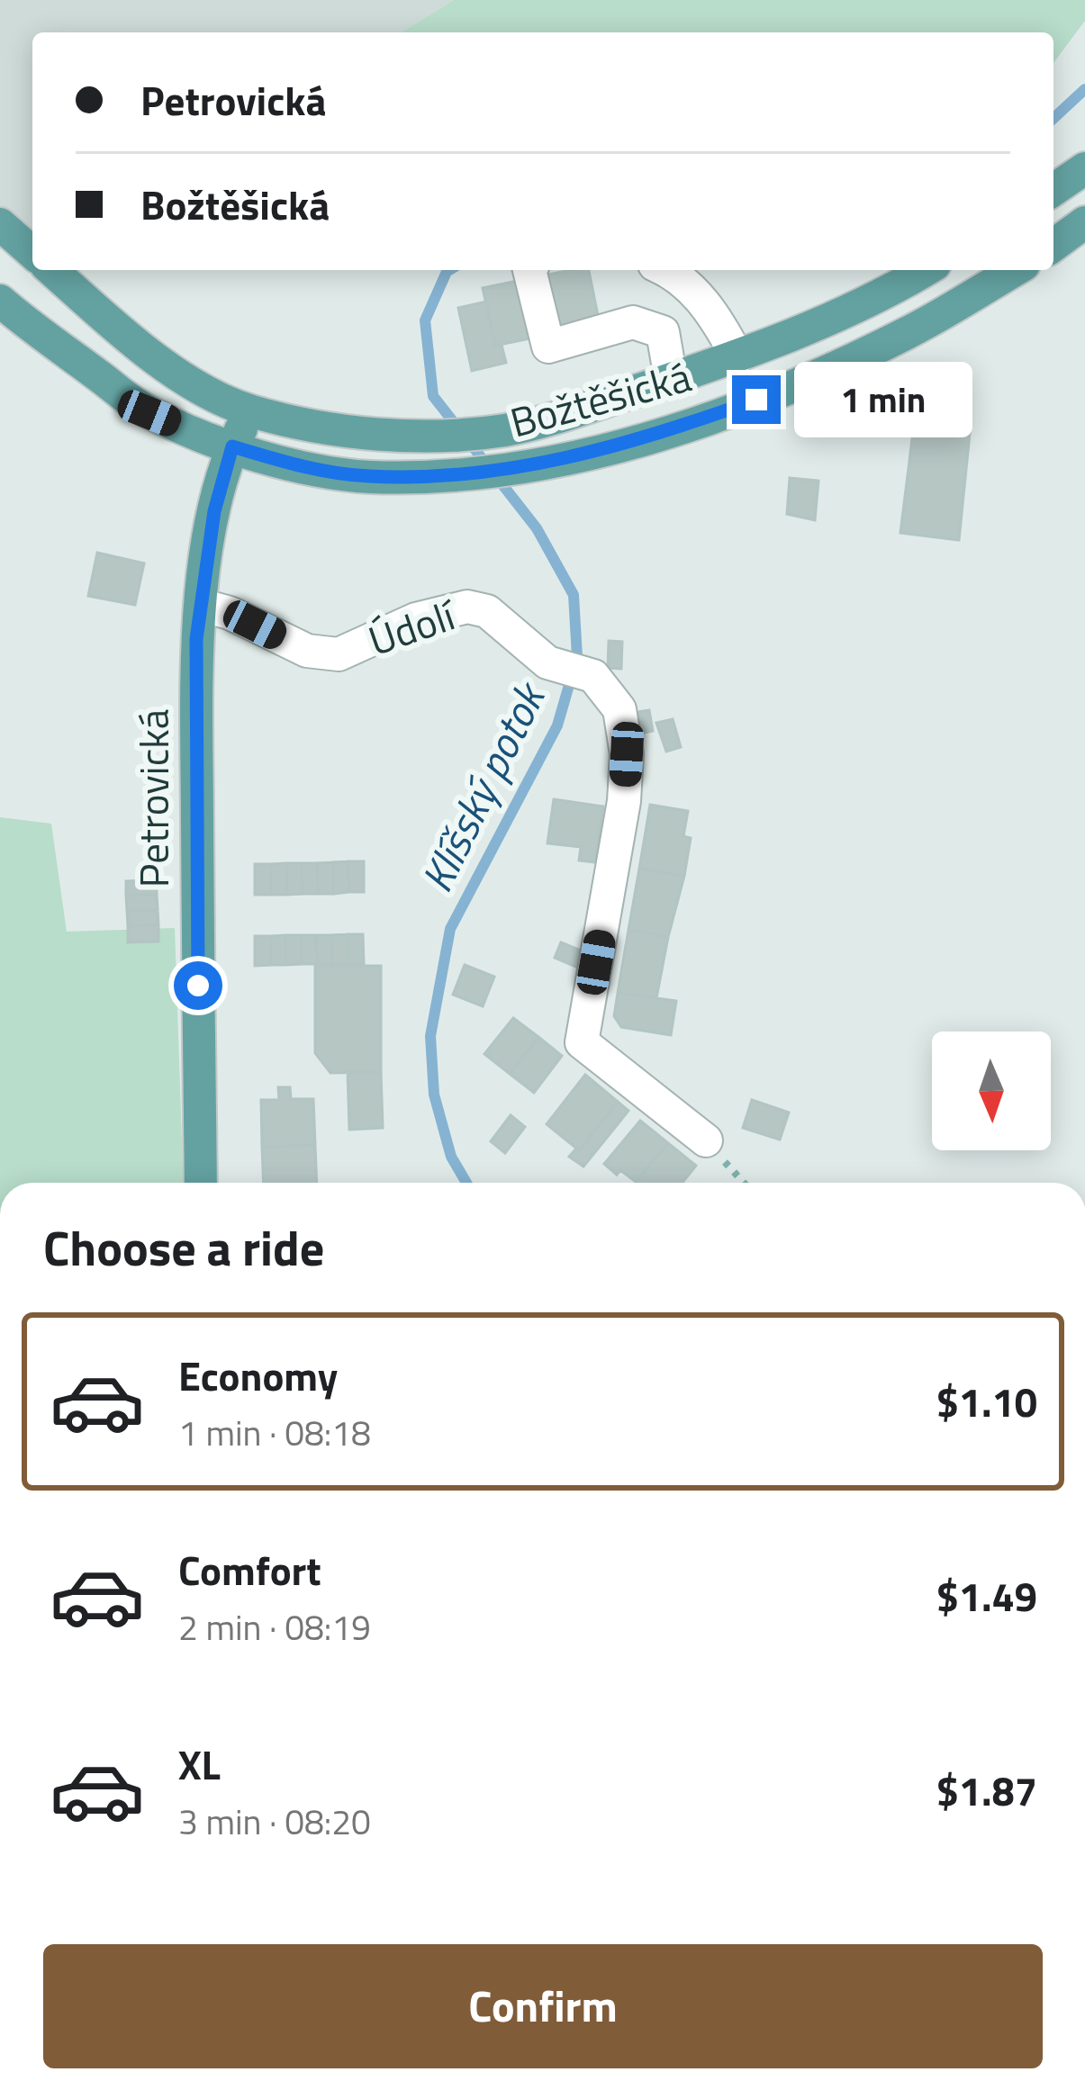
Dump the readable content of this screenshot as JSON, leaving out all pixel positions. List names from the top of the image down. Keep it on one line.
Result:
{"streets":{"main road":["Božtěšická","Petrovická"],"street":["Údolí"]},"crossings":[["Božtěšická","Petrovická"],["Údolí","Petrovická"]],"water":["Klíšský potok"],"north":"bottom","page":{"banner":["Petrovická","Božtěšická"],"bubble":"1 min","heading":"Choose a ride","list":[{"name":"Economy","note":"1 min · 08:18","value":"$1.10"},{"name":"Comfort","note":"2 min · 08:19","value":"$1.49"},{"name":"XL","note":"3 min · 08:20","value":"$1.87"}],"buttons":"Confirm"}}
